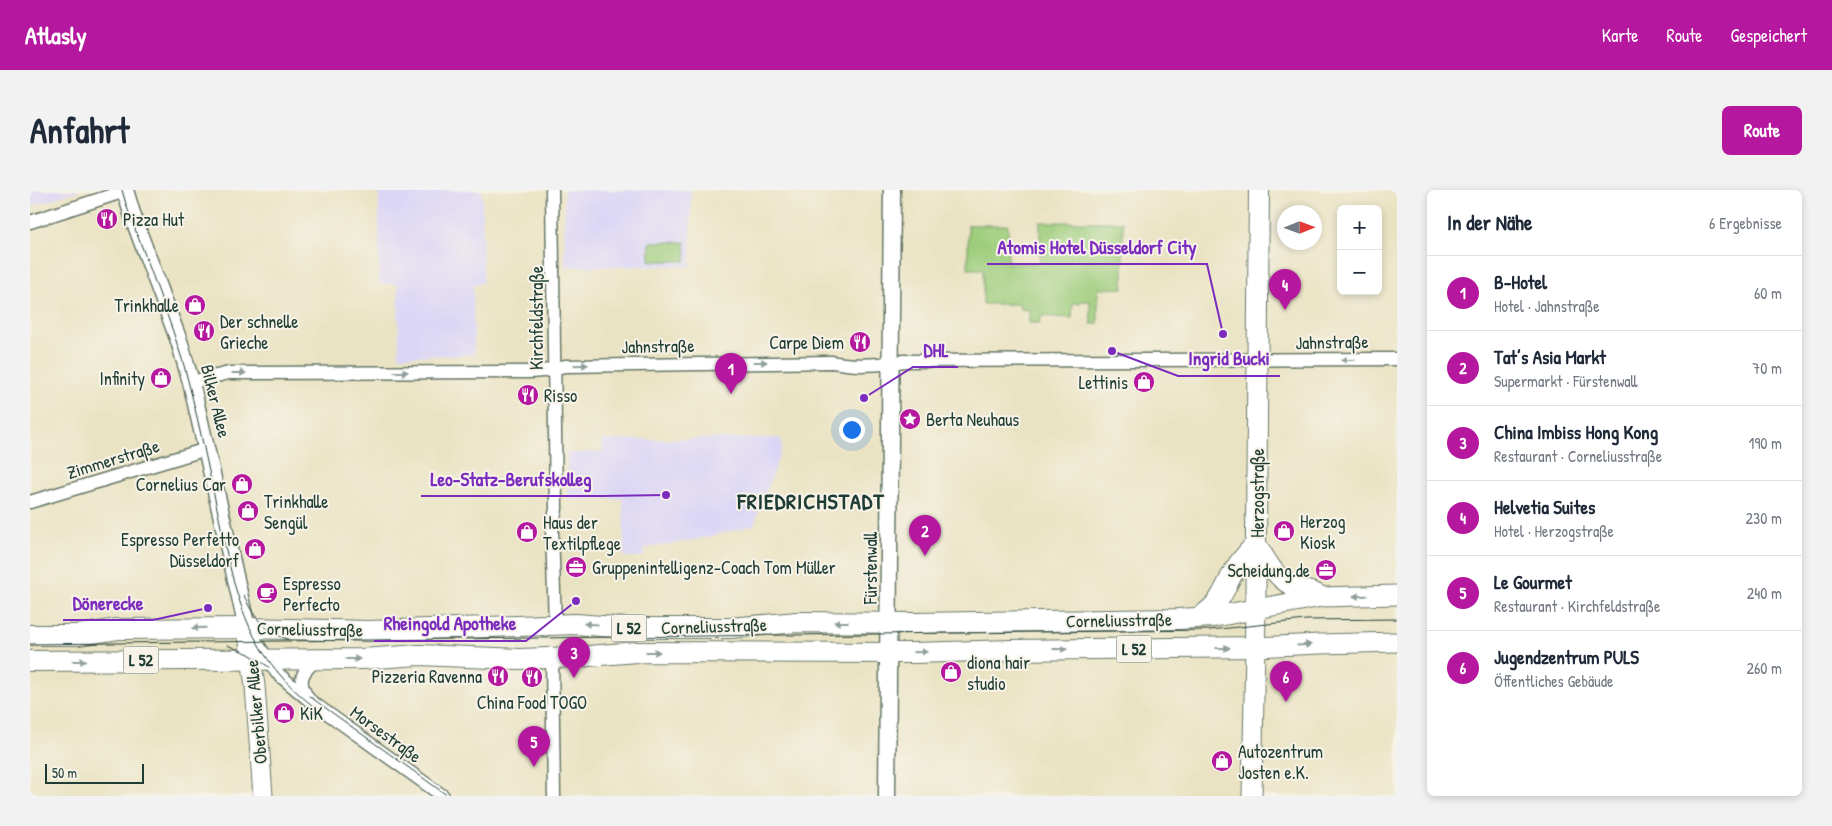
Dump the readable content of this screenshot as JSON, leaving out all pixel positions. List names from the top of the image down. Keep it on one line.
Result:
{"streets":{"main road":["Herzogstraße","Corneliusstraße","L 52","Oberbilker Allee"],"street":["Kirchfeldstraße","Jahnstraße","Bilker Allee","Zimmerstraße","Fürstenwall","Morsestraße"]},"crossings":[["Kirchfeldstraße","Jahnstraße"],["Kirchfeldstraße","Corneliusstraße"],["Jahnstraße","Bilker Allee"],["Jahnstraße","Herzogstraße"],["Jahnstraße","Fürstenwall"],["Bilker Allee","Zimmerstraße"],["Bilker Allee","Corneliusstraße"],["Bilker Allee","Oberbilker Allee"],["Herzogstraße","Corneliusstraße"],["Fürstenwall","Corneliusstraße"],["Corneliusstraße","L 52"],["Corneliusstraße","Oberbilker Allee"],["Corneliusstraße","Morsestraße"],["Oberbilker Allee","Morsestraße"]],"districts":["FRIEDRICHSTADT"],"places":{"restaurant":["Pizza Hut","Der schnelle Grieche","Carpe Diem","Risso","Pizzeria Ravenna","China Food TOGO"],"shop":["Trinkhalle","Infinity","Lettinis","Cornelius Car","Trinkhalle Sengül","Herzog Kiosk","Haus der Textilpflege","Espresso Perfetto Düsseldorf","diona hair studio","KiK","Autozentrum Josten e.K."],"other":["Atomis Hotel Düsseldorf City","Ingrid Bucki","DHL","Leo-Statz-Berufskolleg","Rheingold Apotheke","Dönerecke"],"place":["Berta Neuhaus"],"office":["Gruppenintelligenz-Coach Tom Müller","Scheidung.de"],"cafe":["Espresso Perfecto"]},"scale_bar":"50 m","north":"right","page":{"header":"Atlasly","nav":["Karte","Route","Gespeichert"],"buttons":"Route","title":"Anfahrt","heading":["In der Nähe","6 Ergebnisse"],"map_buttons":["+","−"],"list":[{"mark":"1","name":"B-Hotel","note":"Hotel · Jahnstraße","value":"60 m"},{"mark":"2","name":"Tat’s Asia Markt","note":"Supermarkt · Fürstenwall","value":"70 m"},{"mark":"3","name":"China Imbiss Hong Kong","note":"Restaurant · Corneliusstraße","value":"190 m"},{"mark":"4","name":"Helvetia Suites","note":"Hotel · Herzogstraße","value":"230 m"},{"mark":"5","name":"Le Gourmet","note":"Restaurant · Kirchfeldstraße","value":"240 m"},{"mark":"6","name":"Jugendzentrum PULS","note":"Öffentliches Gebäude","value":"260 m"}],"pins":["4","1","2","3","6","5"],"scale":"50 m"}}
